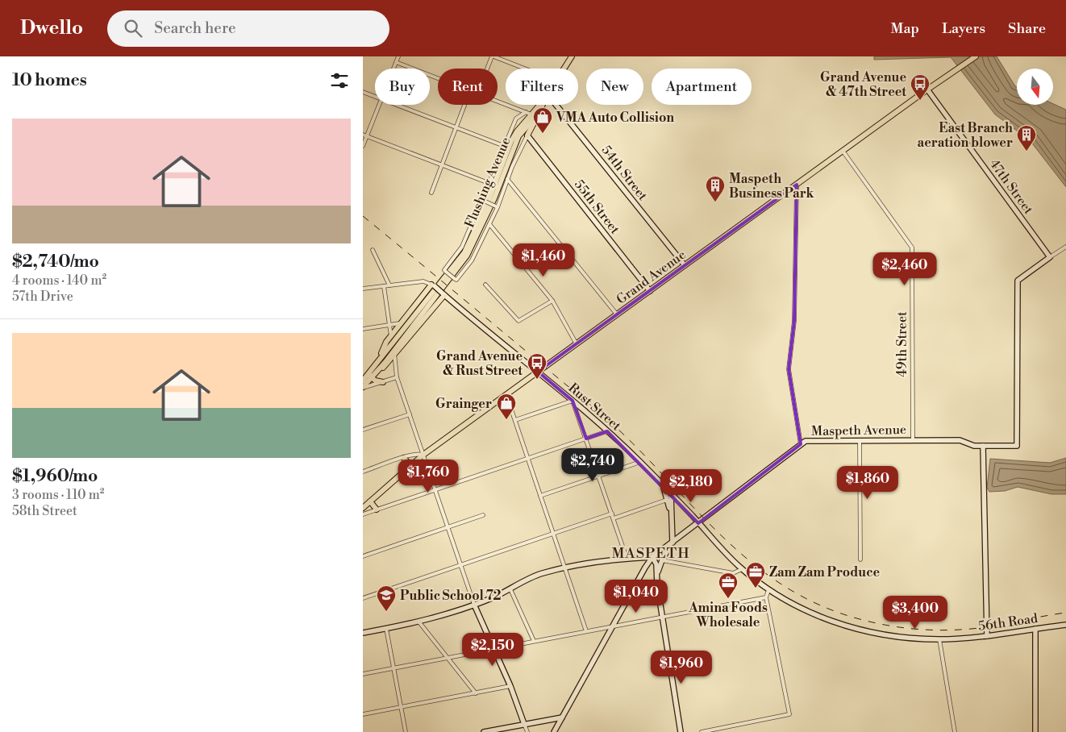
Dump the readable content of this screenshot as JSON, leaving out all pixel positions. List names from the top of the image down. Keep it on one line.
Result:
{"streets":{"main road":["54th Street","Flushing Avenue","47th Street","55th Street","Grand Avenue","Rust Street","Maspeth Avenue","56th Road"],"street":["49th Street"]},"crossings":[["54th Street","Grand Avenue"],["Flushing Avenue","55th Street"],["47th Street","Grand Avenue"],["47th Street","Maspeth Avenue"],["55th Street","Grand Avenue"],["Grand Avenue","49th Street"],["Grand Avenue","Rust Street"],["49th Street","Maspeth Avenue"],["Rust Street","Maspeth Avenue"],["Rust Street","56th Road"]],"districts":["MASPETH"],"places":{"bus stop":["Grand Avenue & 47th Street","Grand Avenue & Rust Street"],"shop":["VMA Auto Collision","Grainger"],"building":["East Branch aeration blower","Maspeth Business Park"],"office":["Zam Zam Produce","Amina Foods Wholesale"],"school or university":["Public School 72"]},"north":"bottom","page":{"header":"Dwello","search":"Search here","nav":["Map","Layers","Share"],"heading":"10 homes","chip":["Buy","Rent","Filters","New","Apartment"],"list":[{"name":"$2,740/mo","note":"4 rooms · 140 m² · 57th Drive"},{"name":"$1,960/mo","note":"3 rooms · 110 m² · 58th Street"}],"price":["$1,460","$2,460","$2,740","$1,760","$1,860","$2,180","$1,040","$3,400","$2,150","$1,960"]}}
